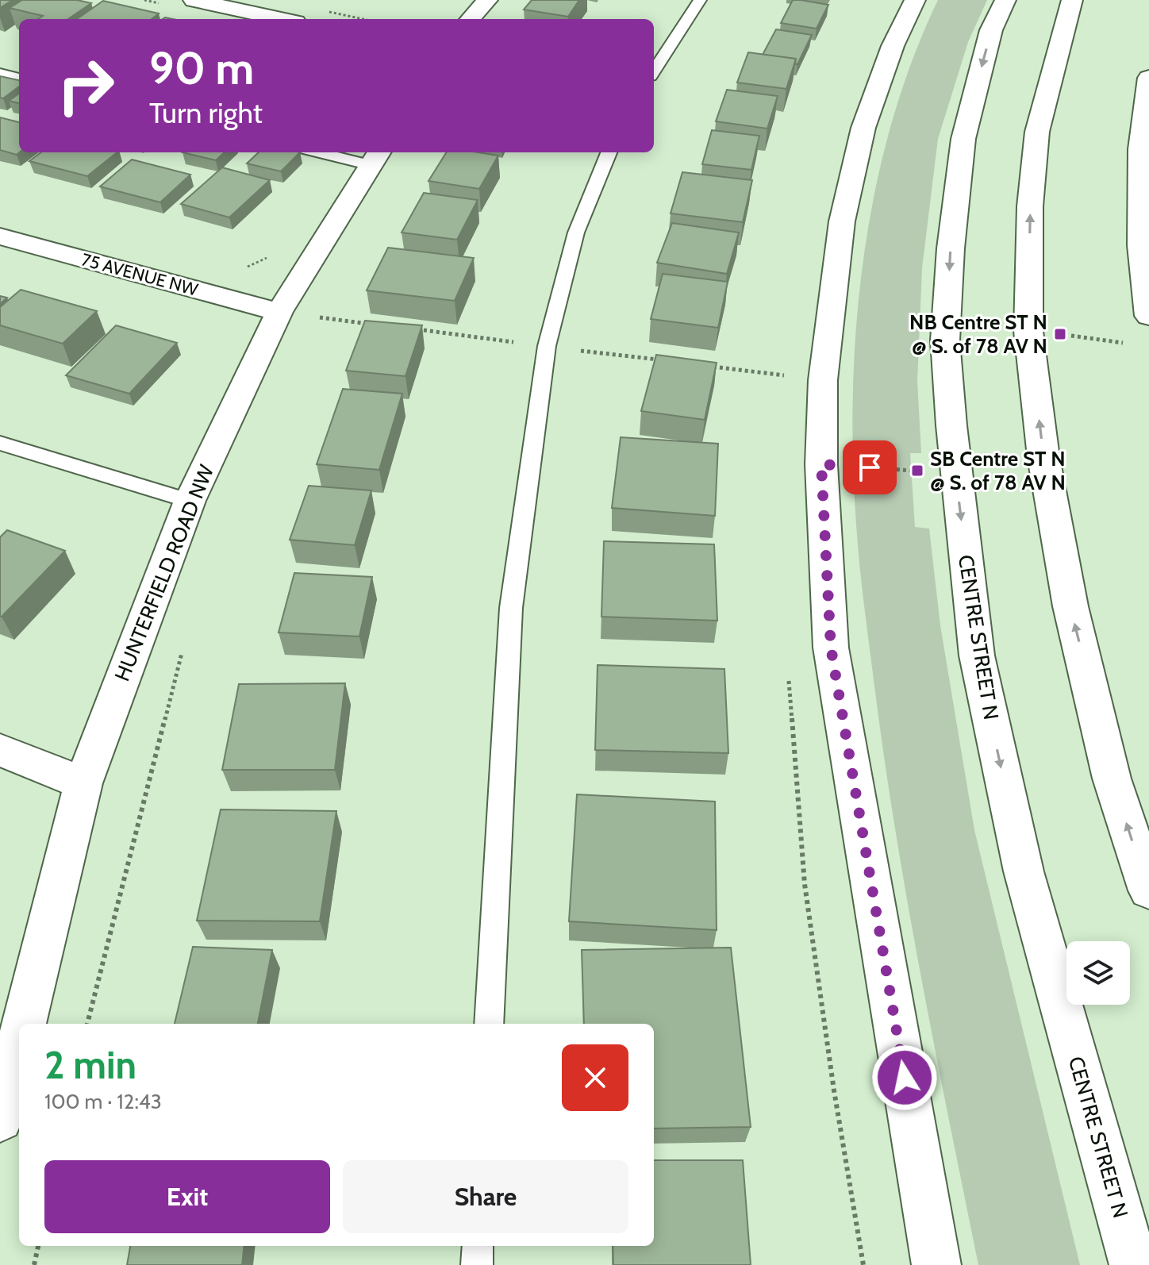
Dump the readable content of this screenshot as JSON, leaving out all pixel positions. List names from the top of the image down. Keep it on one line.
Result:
{"streets":{"street":["75 AVENUE NW","HUNTERFIELD ROAD NW","CENTRE STREET N"]},"crossings":[["75 AVENUE NW","HUNTERFIELD ROAD NW"]],"places":{"transit":["NB Centre ST N @ S. of 78 AV N","SB Centre ST N @ S. of 78 AV N"]},"page":{"turn":["90 m","Turn right"],"heading":["2 min","100 m · 12:43"],"buttons":["Exit","Share"]}}
